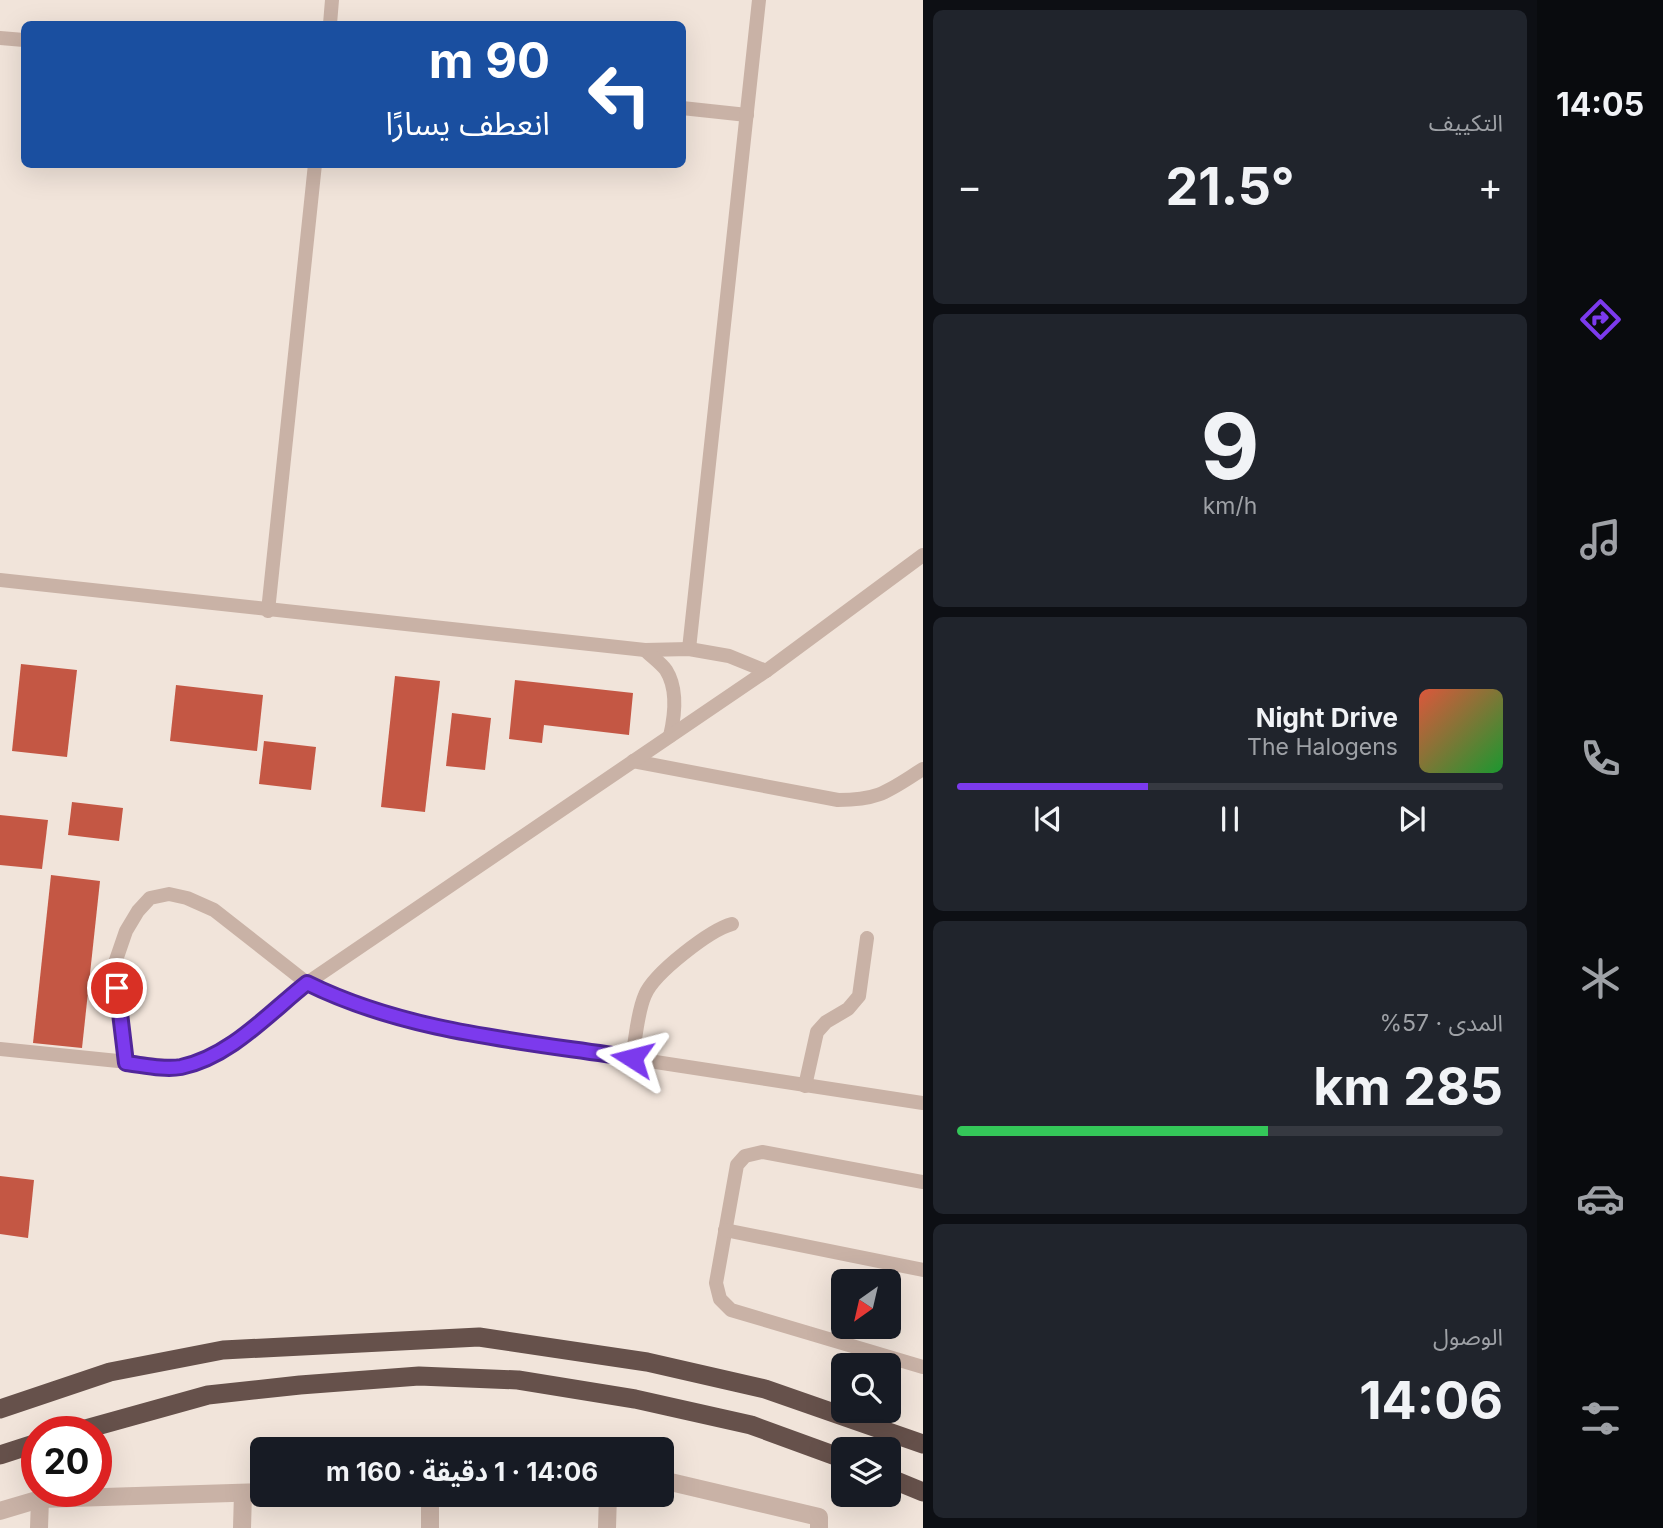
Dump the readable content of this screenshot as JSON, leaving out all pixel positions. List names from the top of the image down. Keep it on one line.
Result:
{"north":"bottom left","page":{"tabs":"14:05","tile":["التكييف",["9","km/h"],["المدى · 57%","285 km"],["الوصول","14:06"]],"turn":["90 m","انعطف يسارًا"],"heat":["−","21.5°","+"],"song":["Night Drive","The Halogens"],"limit":"20","trip":"14:06 · 1 دقيقة · 160 m"}}
